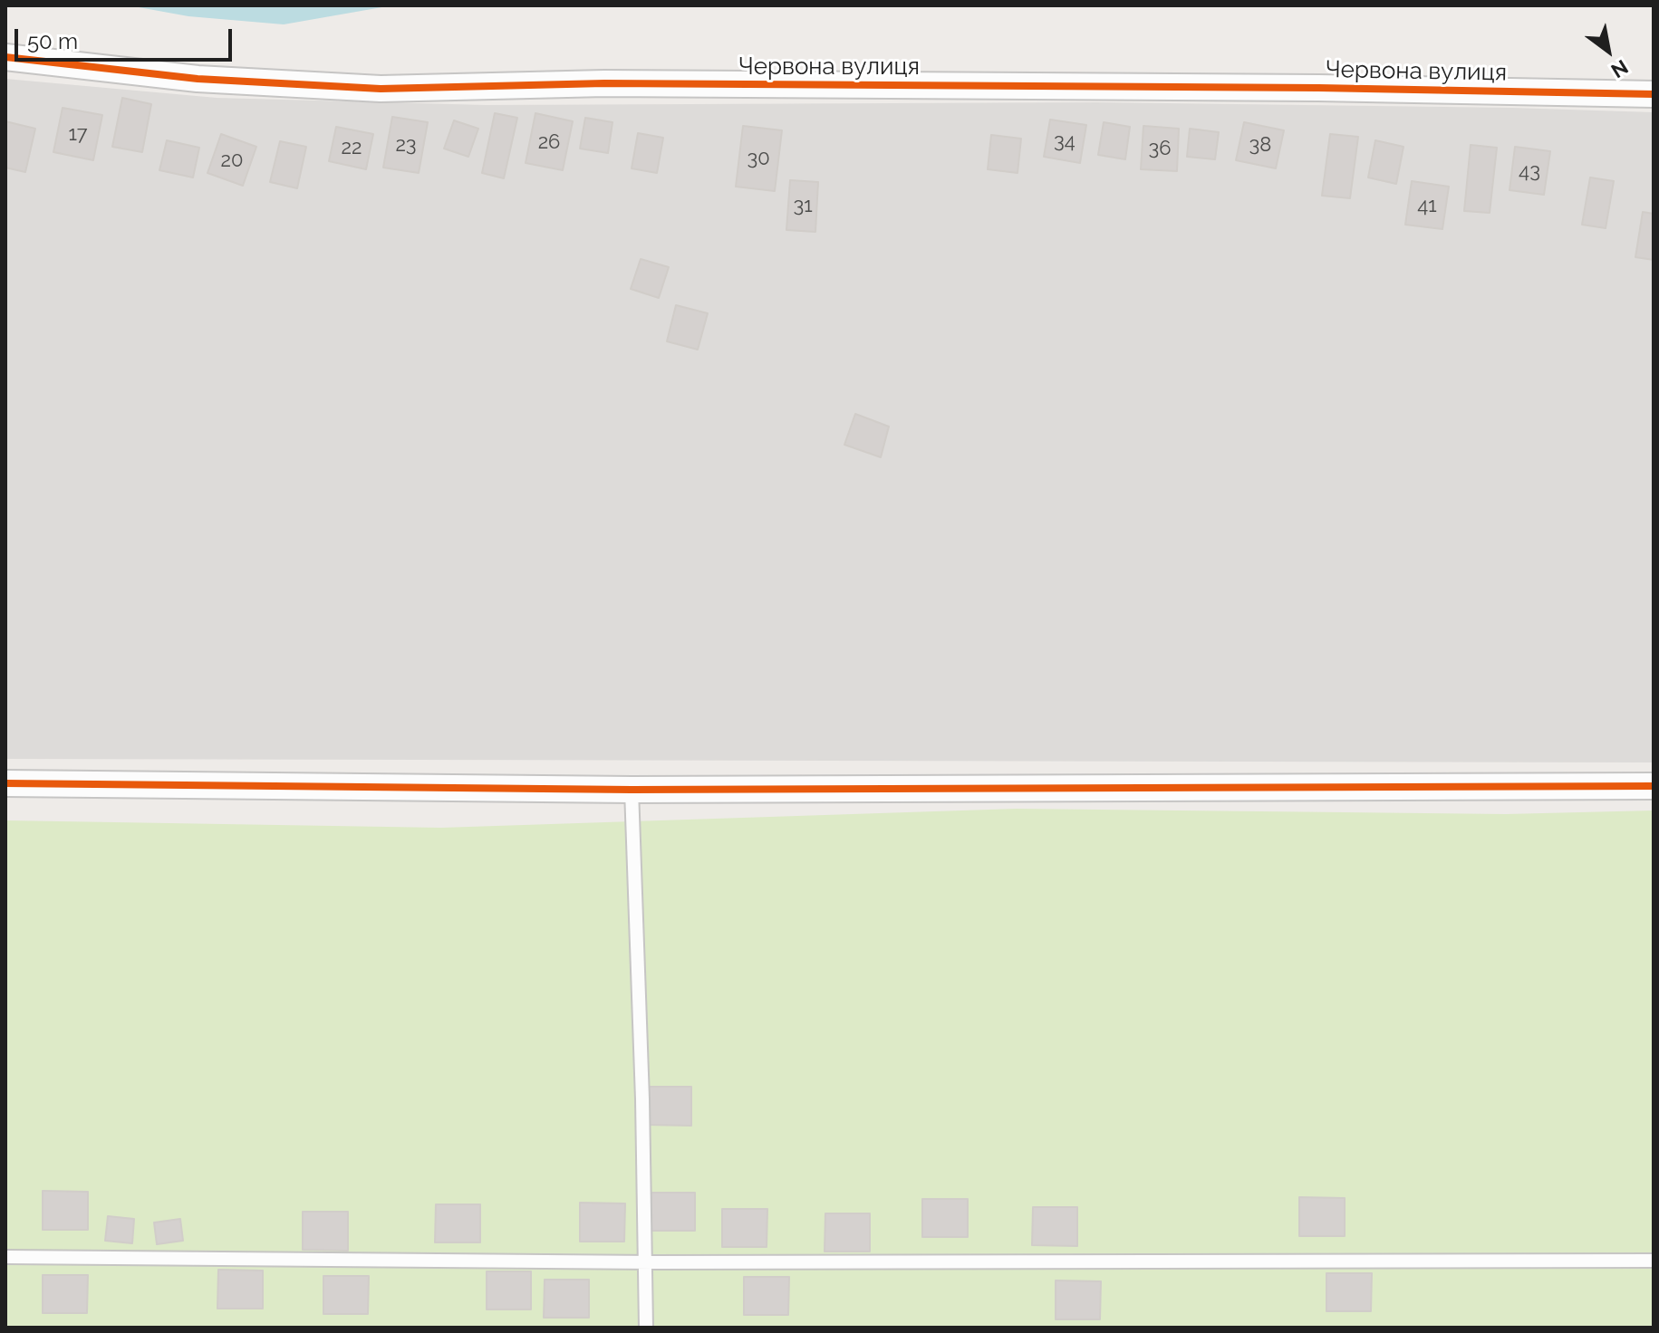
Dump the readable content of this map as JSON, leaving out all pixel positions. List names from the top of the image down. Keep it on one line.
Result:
{"streets":{"street":["Червона вулиця"]},"house_numbers":["17","34","26","23","38","22","36","30","20","43","31","41"],"scale_bar":"50 m","north":"bottom right"}
